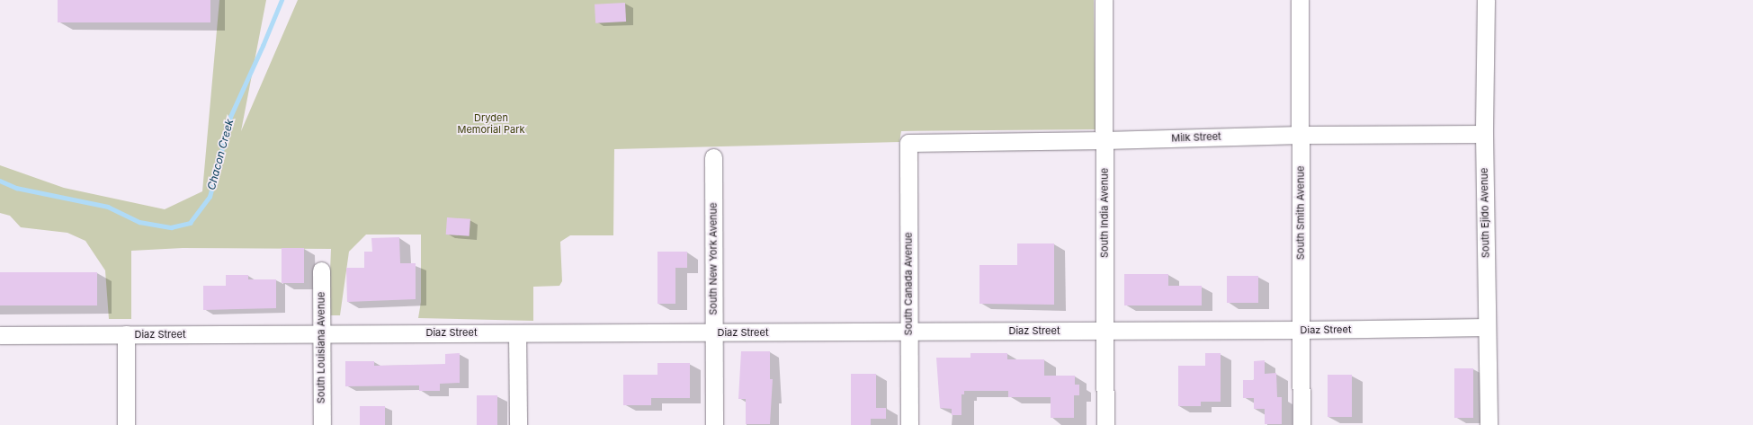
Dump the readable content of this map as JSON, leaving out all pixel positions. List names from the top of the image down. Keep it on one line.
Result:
{"streets":{"street":["Milk Street","South India Avenue","South Smith Avenue","South Ejido Avenue","South New York Avenue","South Canada Avenue","Diaz Street","South Louisiana Avenue"]},"crossings":[["Milk Street","South India Avenue"],["Milk Street","South Smith Avenue"],["Milk Street","South Ejido Avenue"],["Milk Street","South Canada Avenue"],["South India Avenue","Diaz Street"],["South Smith Avenue","Diaz Street"],["South Ejido Avenue","Diaz Street"],["South New York Avenue","Diaz Street"],["South Canada Avenue","Diaz Street"],["Diaz Street","South Louisiana Avenue"]],"water":["Chacon Creek"],"parks":["Dryden Memorial Park"]}
